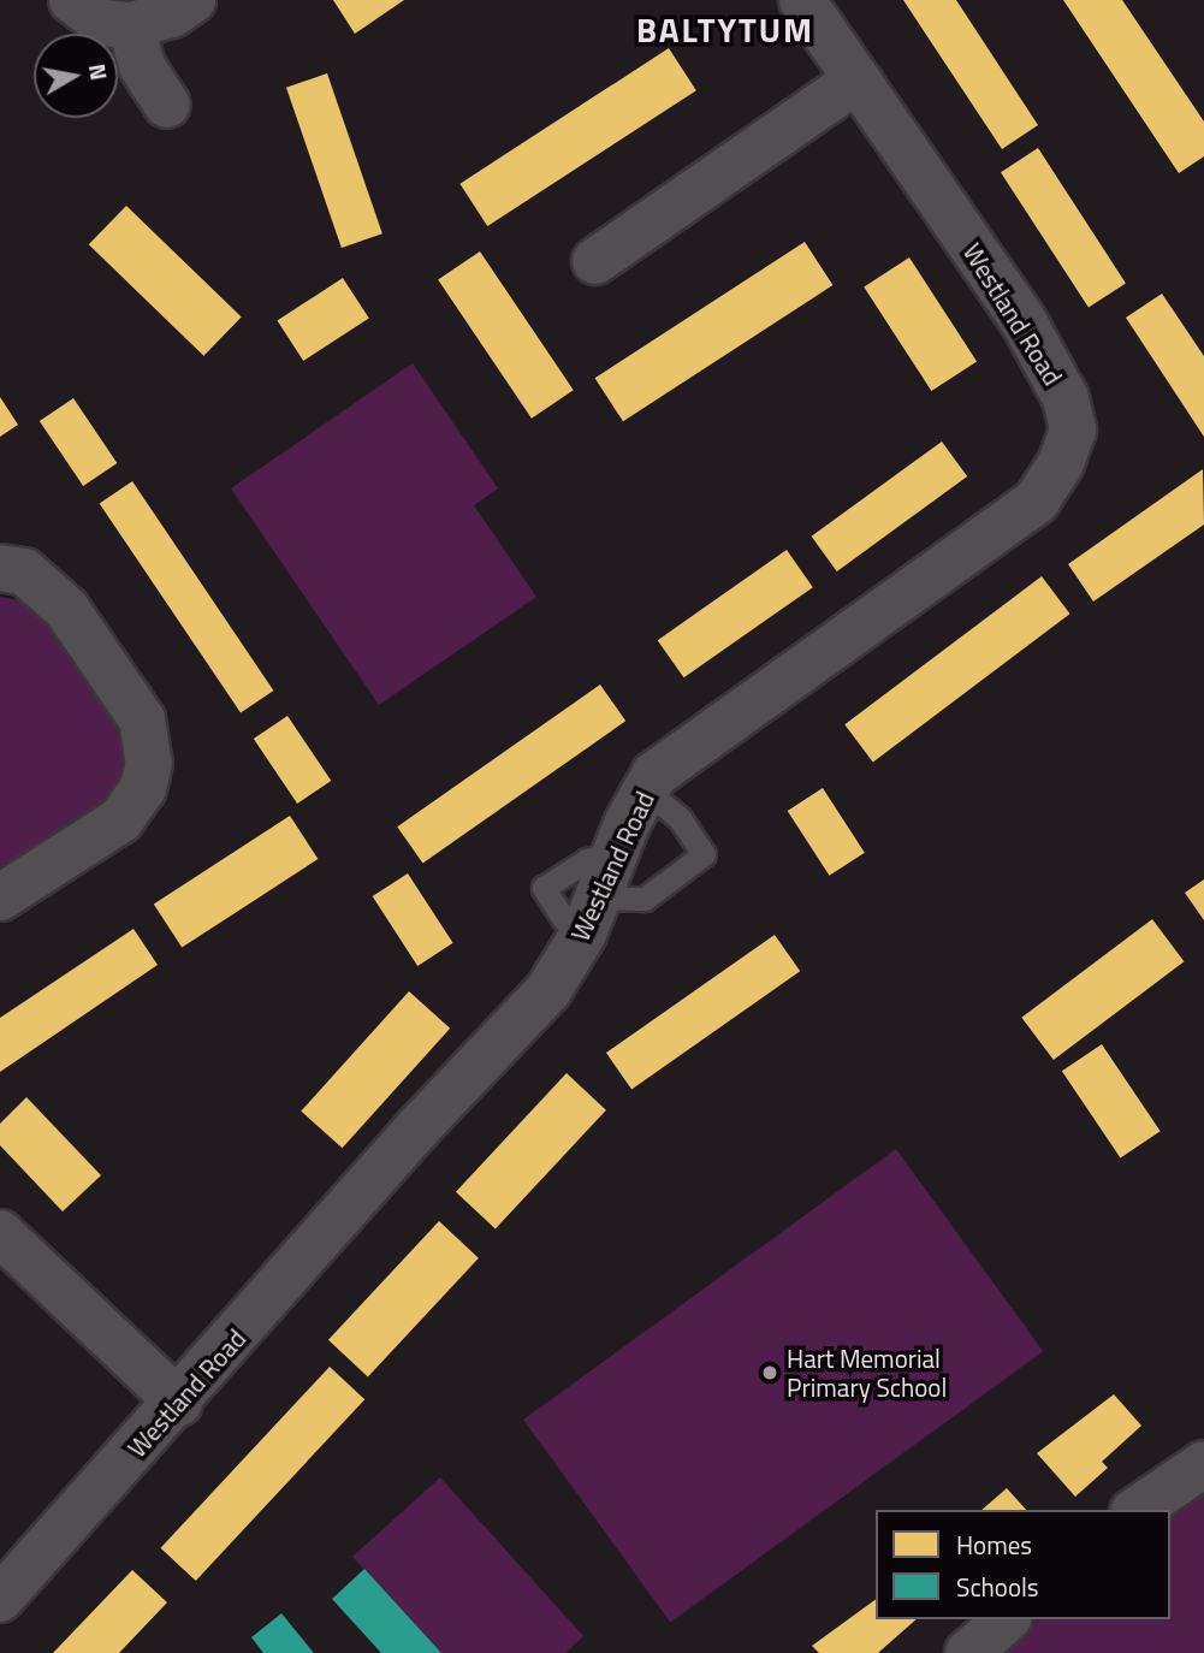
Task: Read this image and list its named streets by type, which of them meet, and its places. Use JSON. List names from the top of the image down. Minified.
{"streets":{"street":["Westland Road"]},"districts":["BALTYTUM"],"places":["Hart Memorial Primary School"],"legend":["Homes","Schools"],"north":"right"}
